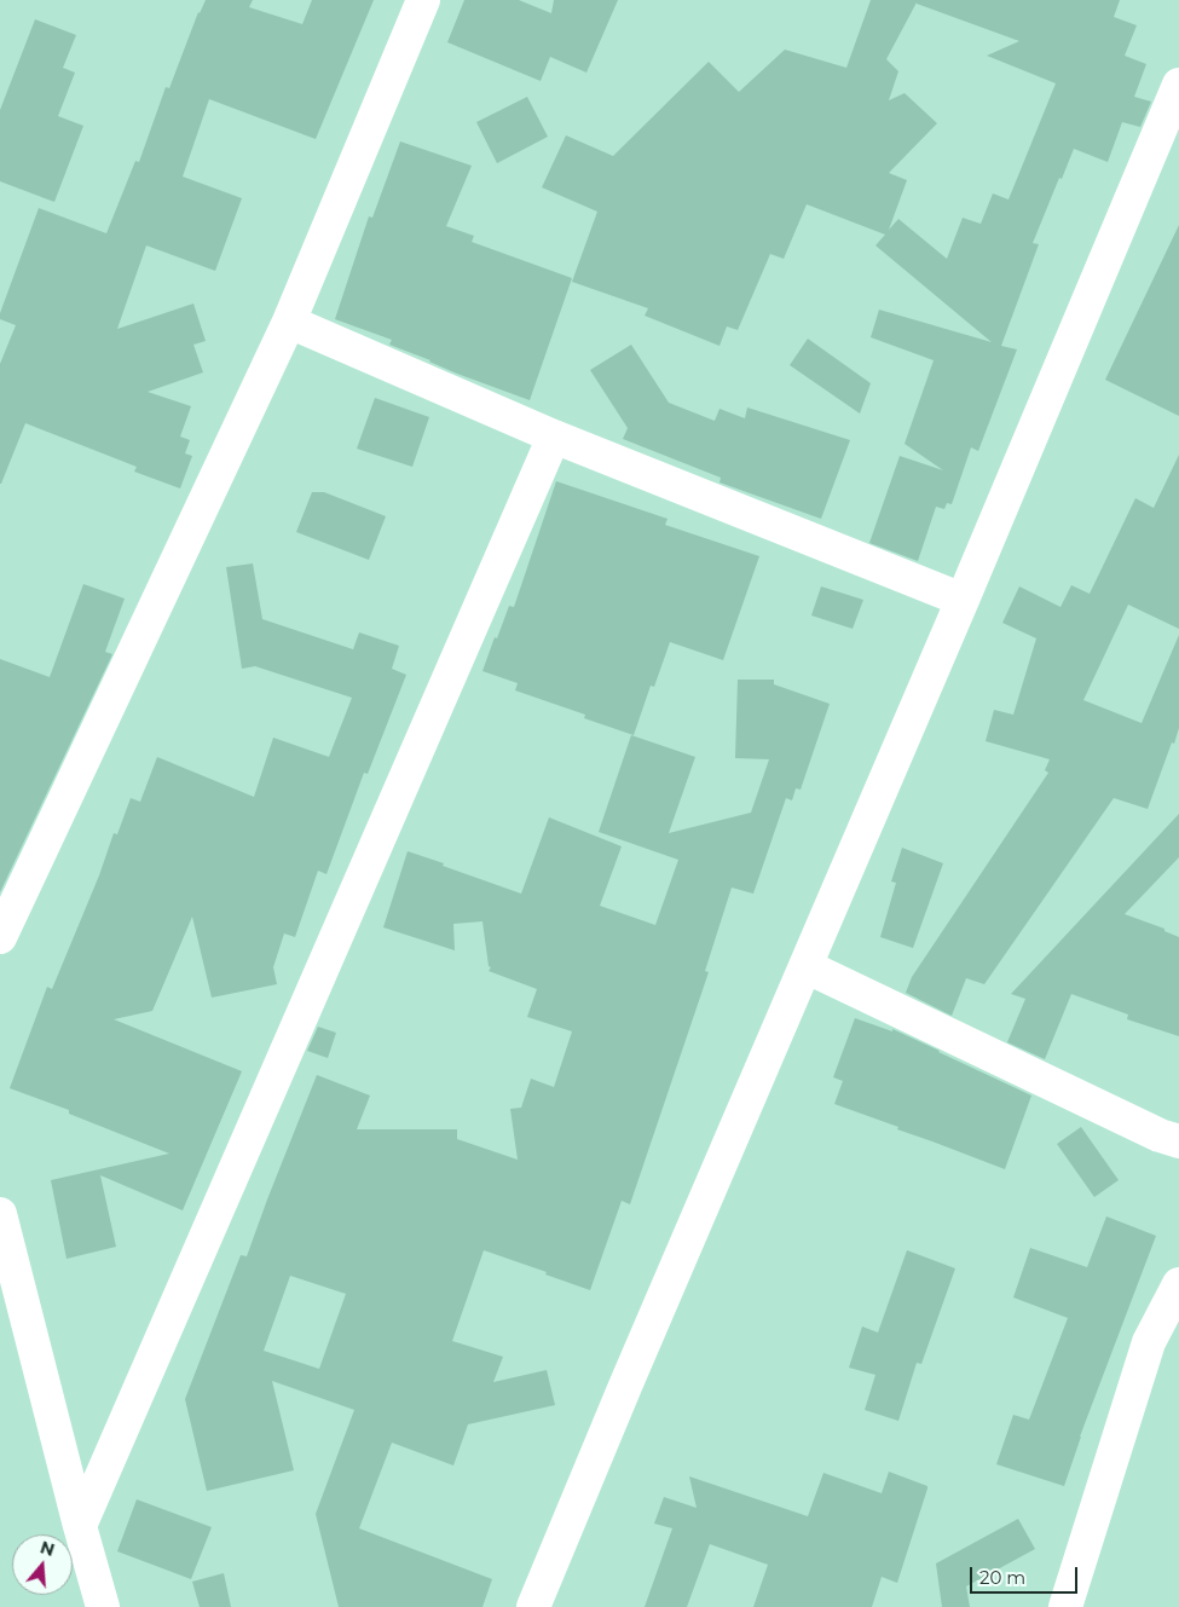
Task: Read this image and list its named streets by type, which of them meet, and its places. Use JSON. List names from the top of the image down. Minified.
{"scale_bar":"20 m","north":"top"}
